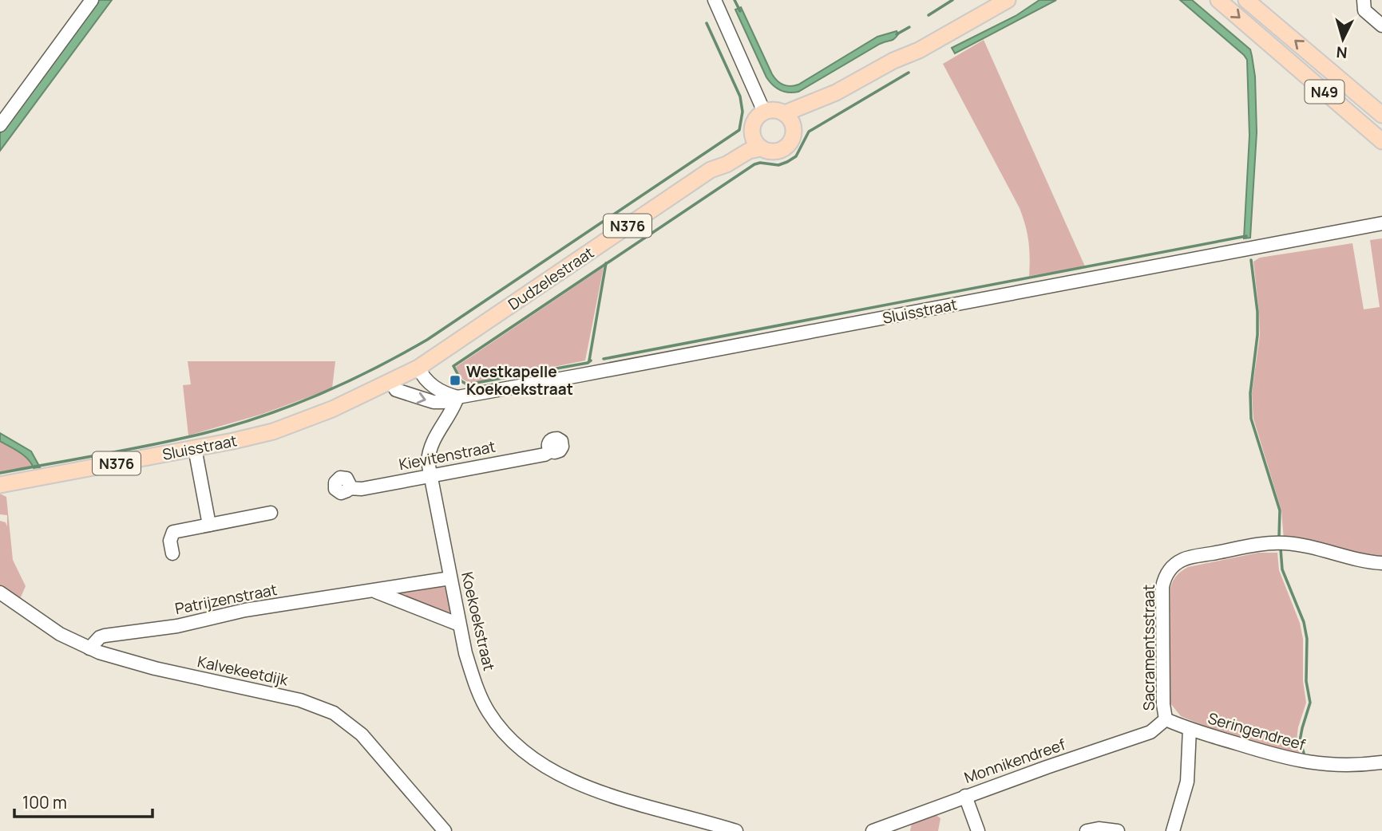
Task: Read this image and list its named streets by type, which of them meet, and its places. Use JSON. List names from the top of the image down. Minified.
{"streets":{"main road":["N49","N376","Dudzelestraat","Sluisstraat"],"street":["Kievitenstraat","Patrijzenstraat","Koekoekstraat","Sacramentsstraat","Kalvekeetdijk","Seringendreef","Monnikendreef"]},"crossings":[["N376","Dudzelestraat"],["Dudzelestraat","Sluisstraat"],["Sluisstraat","Koekoekstraat"],["Kievitenstraat","Koekoekstraat"],["Patrijzenstraat","Koekoekstraat"],["Patrijzenstraat","Kalvekeetdijk"],["Sacramentsstraat","Seringendreef"],["Sacramentsstraat","Monnikendreef"]],"places":{"transit":["Westkapelle Koekoekstraat"]},"scale_bar":"100 m","north":"bottom"}
